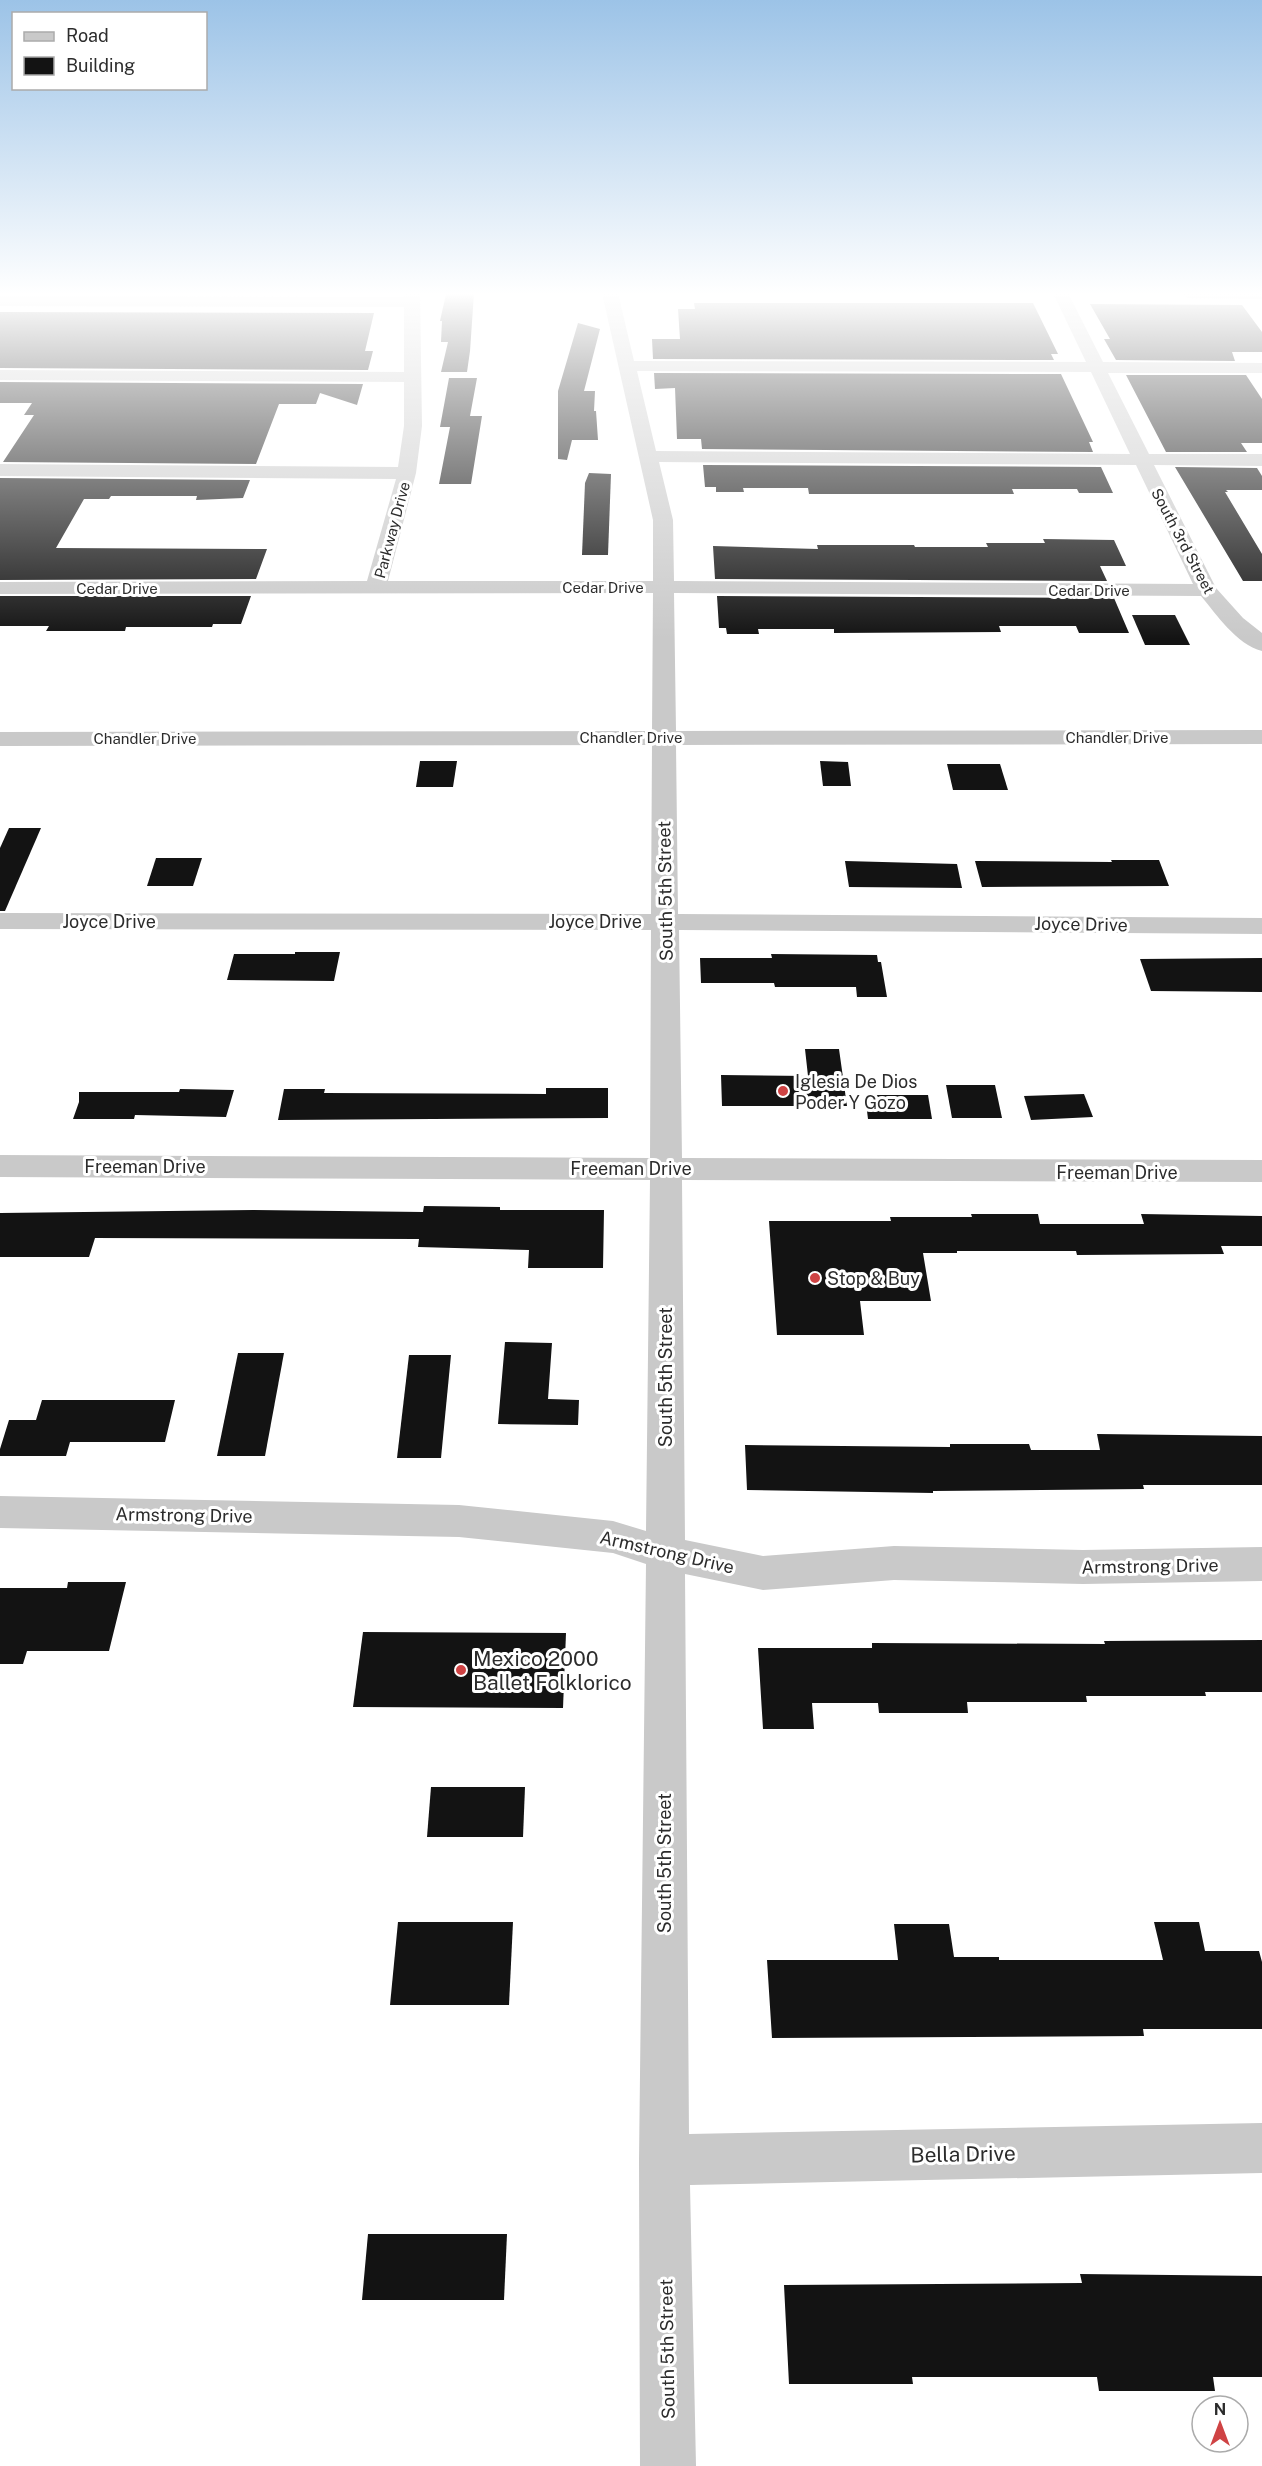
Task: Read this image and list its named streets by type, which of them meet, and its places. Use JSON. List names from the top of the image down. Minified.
{"streets":{"street":["Parkway Drive","South 3rd Street","Cedar Drive","Chandler Drive","South 5th Street","Joyce Drive","Freeman Drive","Armstrong Drive","Bella Drive"]},"crossings":[["Parkway Drive","Cedar Drive"],["South 3rd Street","Cedar Drive"],["Cedar Drive","South 5th Street"],["Chandler Drive","South 5th Street"],["South 5th Street","Joyce Drive"],["South 5th Street","Freeman Drive"],["South 5th Street","Armstrong Drive"],["South 5th Street","Bella Drive"]],"places":["Iglesia De Dios Poder Y Gozo","Stop & Buy","Mexico 2000 Ballet Folklorico"],"legend":["Road","Building"],"north":"top"}
